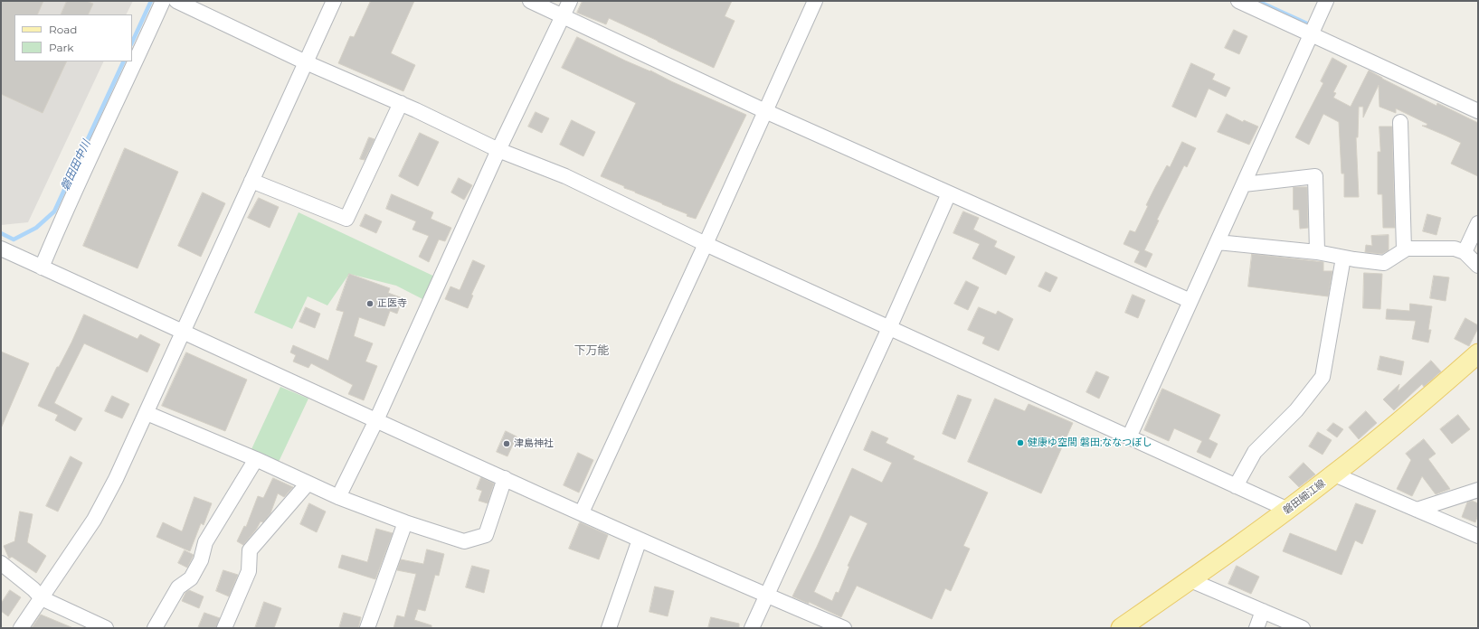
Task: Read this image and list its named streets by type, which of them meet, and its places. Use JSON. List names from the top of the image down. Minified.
{"streets":{"main road":["磐田細江線"]},"districts":["下万能"],"water":["磐田田中川"],"places":["正医寺","健康ゆ空間 磐田;ななつぼし","津島神社"],"legend":["Road","Park"]}
